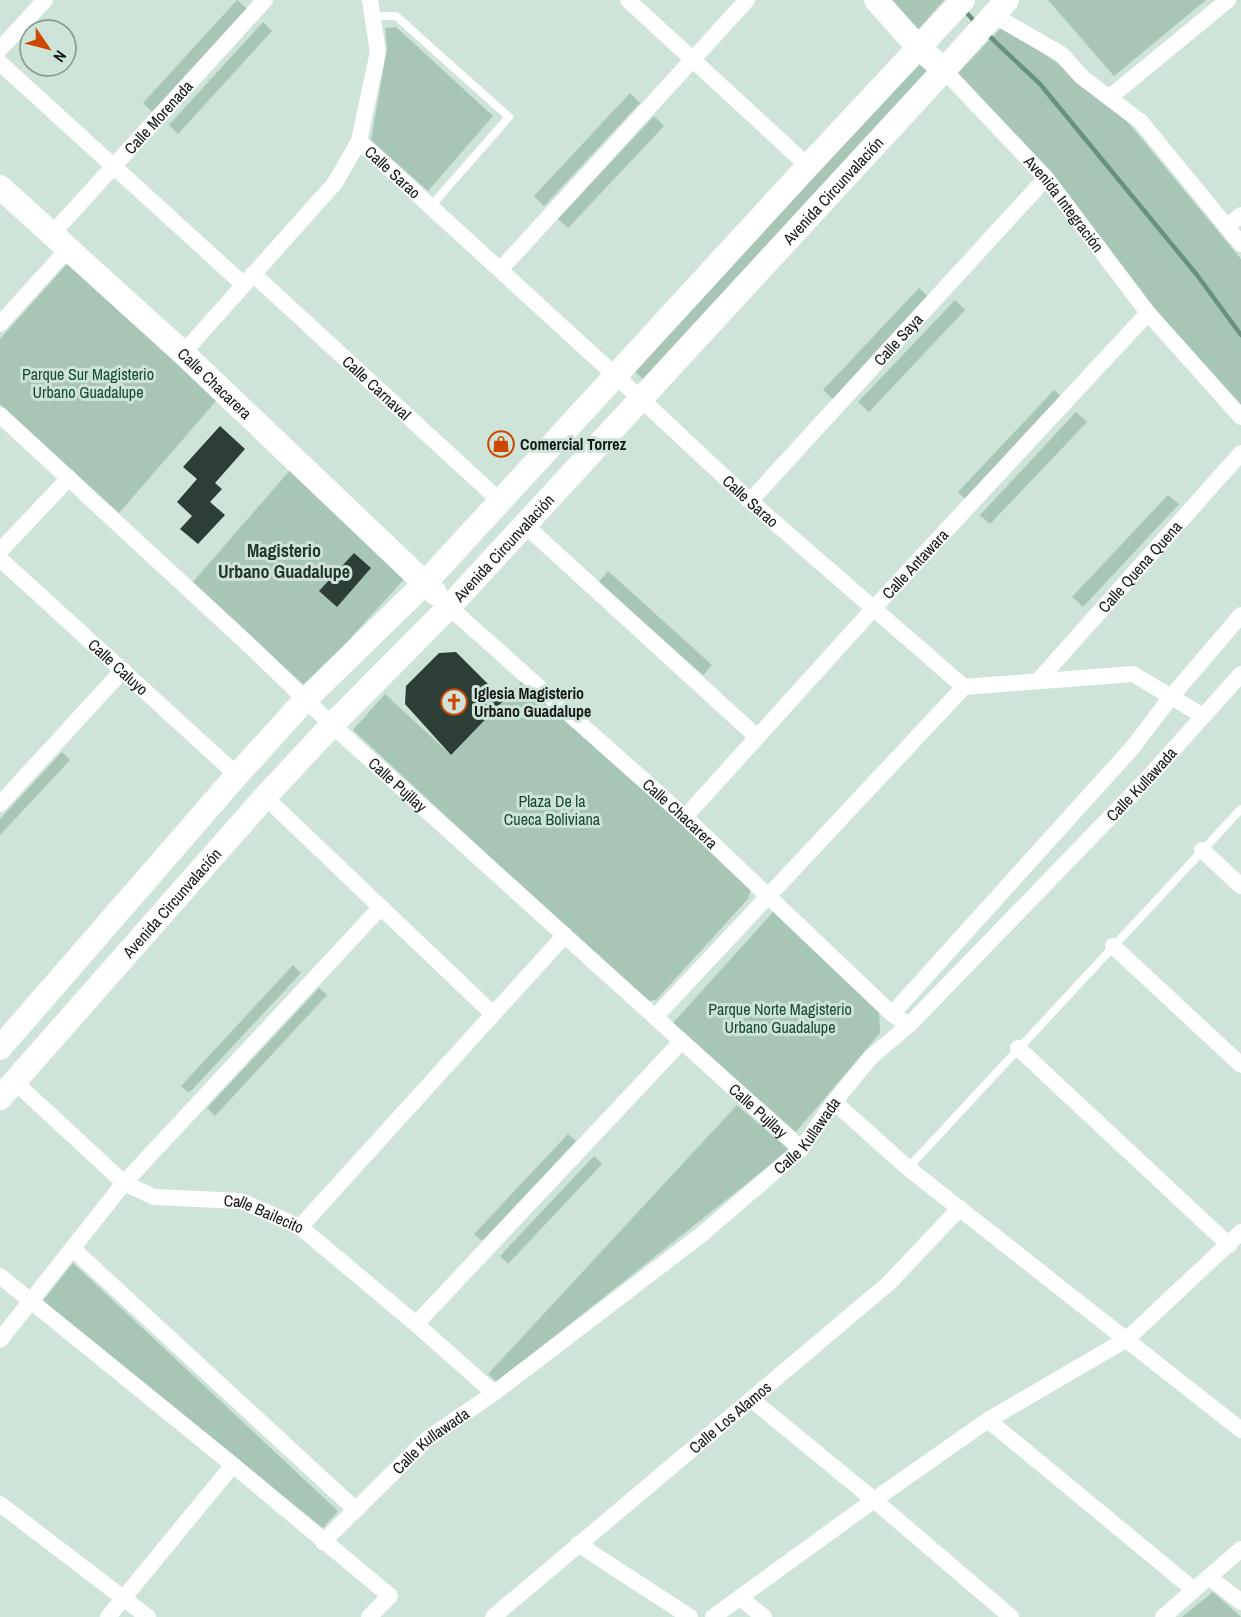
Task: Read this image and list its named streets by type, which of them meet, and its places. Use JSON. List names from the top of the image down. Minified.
{"streets":{"main road":["Avenida Circunvalación","Avenida Integración","Calle Chacarera"],"street":["Calle Morenada","Calle Sarao","Calle Saya","Calle Carnaval","Calle Antawara","Calle Quena Quena","Calle Caluyo","Calle Kullawada","Calle Pujllay","Calle Bailecito","Calle Los Alamos"]},"crossings":[["Calle Morenada","Calle Chacarera"],["Calle Morenada","Calle Carnaval"],["Calle Sarao","Avenida Circunvalación"],["Calle Sarao","Calle Saya"],["Calle Sarao","Calle Antawara"],["Avenida Circunvalación","Avenida Integración"],["Avenida Circunvalación","Calle Chacarera"],["Avenida Circunvalación","Calle Carnaval"],["Avenida Circunvalación","Calle Caluyo"],["Avenida Circunvalación","Calle Pujllay"],["Avenida Circunvalación","Calle Bailecito"],["Avenida Integración","Calle Saya"],["Avenida Integración","Calle Antawara"],["Calle Chacarera","Calle Antawara"],["Calle Chacarera","Calle Kullawada"],["Calle Kullawada","Calle Pujllay"],["Calle Kullawada","Calle Bailecito"]],"districts":["Magisterio Urbano Guadalupe"],"parks":["Parque Sur Magisterio Urbano Guadalupe","Plaza De la Cueca Boliviana","Parque Norte Magisterio Urbano Guadalupe"],"places":{"shop":["Comercial Torrez"],"church":["Iglesia Magisterio Urbano Guadalupe"]},"north":"bottom right"}
